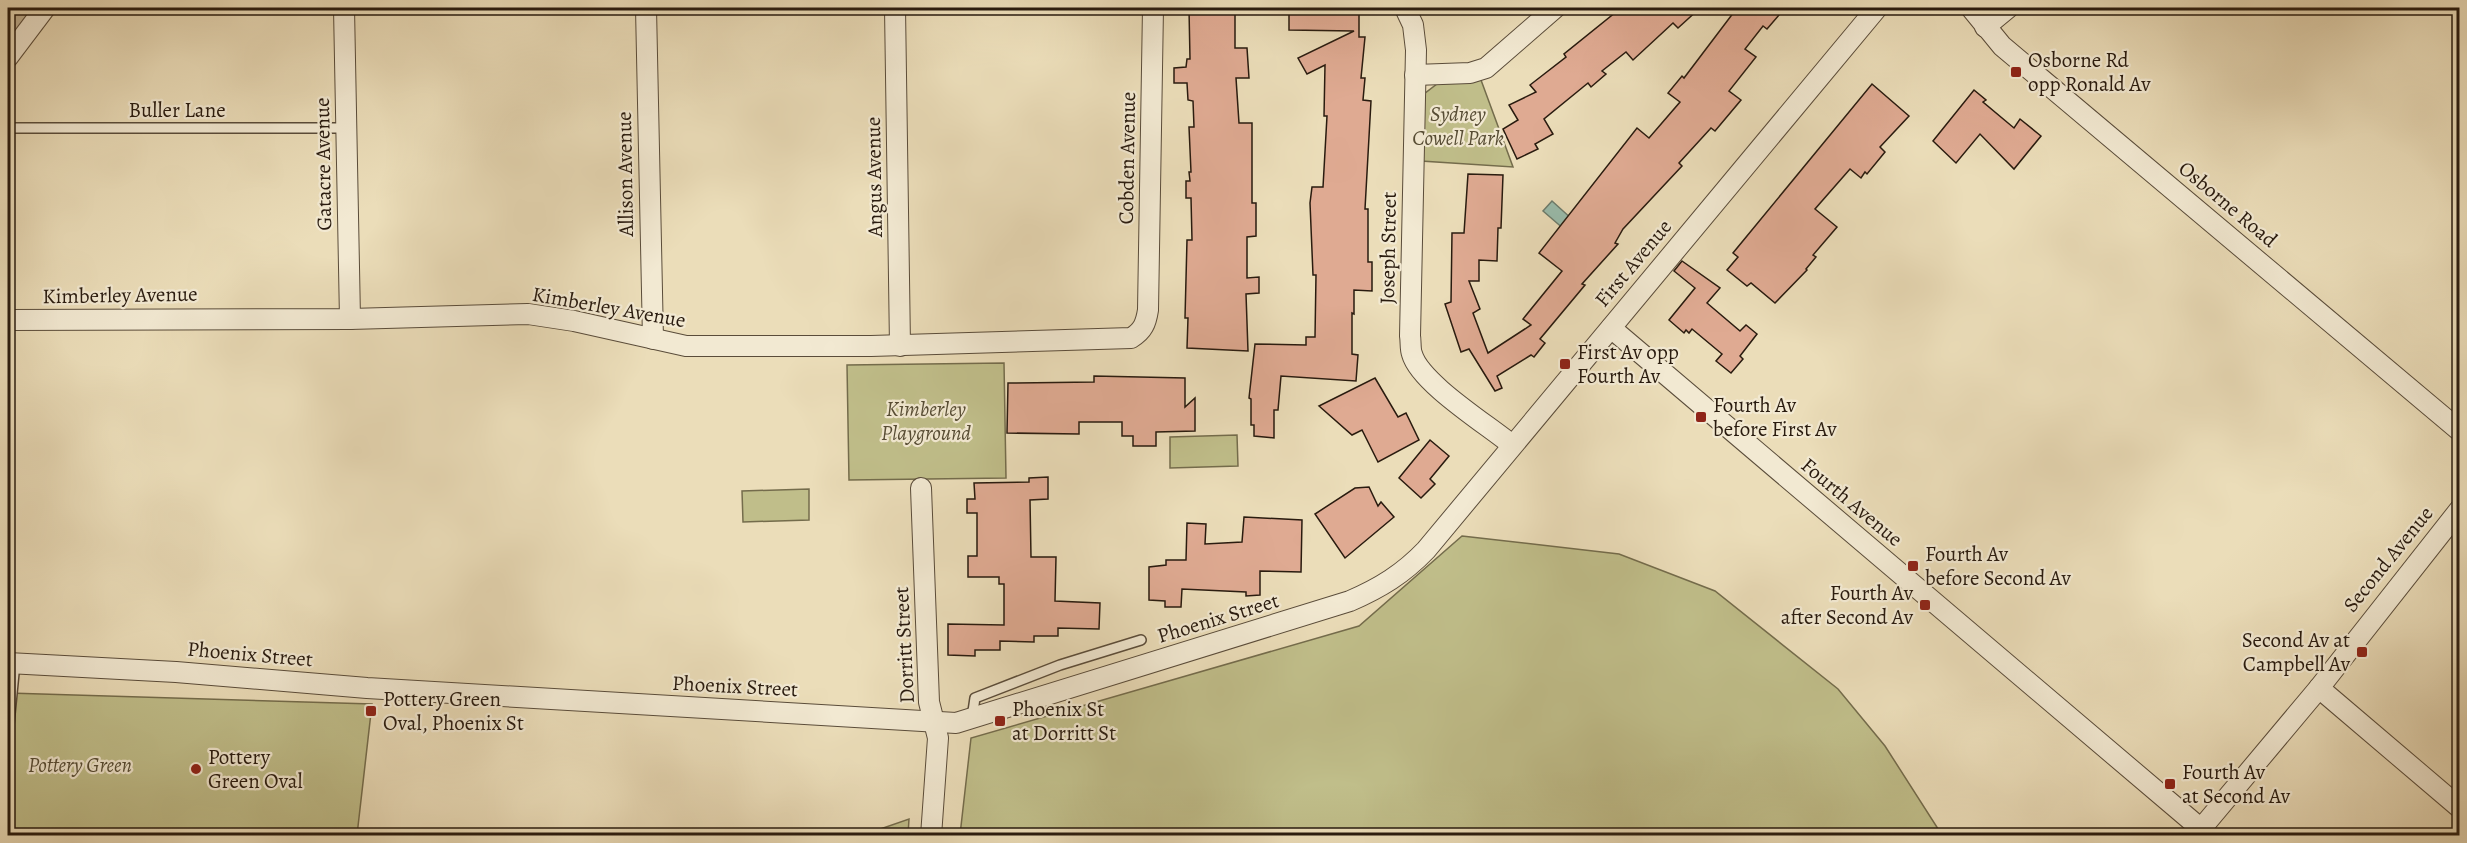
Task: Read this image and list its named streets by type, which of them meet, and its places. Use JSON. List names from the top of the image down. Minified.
{"streets":{"street":["Cobden Avenue","Gatacre Avenue","Allison Avenue","Angus Avenue","Osborne Road","Joseph Street","First Avenue","Kimberley Avenue","Fourth Avenue","Second Avenue","Phoenix Street","Dorritt Street"],"lane":["Buller Lane"]},"crossings":[["Buller Lane","Gatacre Avenue"],["Cobden Avenue","Kimberley Avenue"],["Gatacre Avenue","Kimberley Avenue"],["Allison Avenue","Kimberley Avenue"],["Angus Avenue","Kimberley Avenue"],["Joseph Street","First Avenue"],["First Avenue","Fourth Avenue"],["First Avenue","Phoenix Street"],["Fourth Avenue","Second Avenue"],["Phoenix Street","Dorritt Street"]],"parks":["Sydney Cowell Park","Kimberley Playground","Pottery Green"],"places":{"transit":["Osborne Rd opp Ronald Av","First Av opp Fourth Av","Fourth Av before First Av","Fourth Av before Second Av","Fourth Av after Second Av","Second Av at Campbell Av","Pottery Green Oval, Phoenix St","Phoenix St at Dorritt St","Fourth Av at Second Av"],"other":["Pottery Green Oval"]}}
